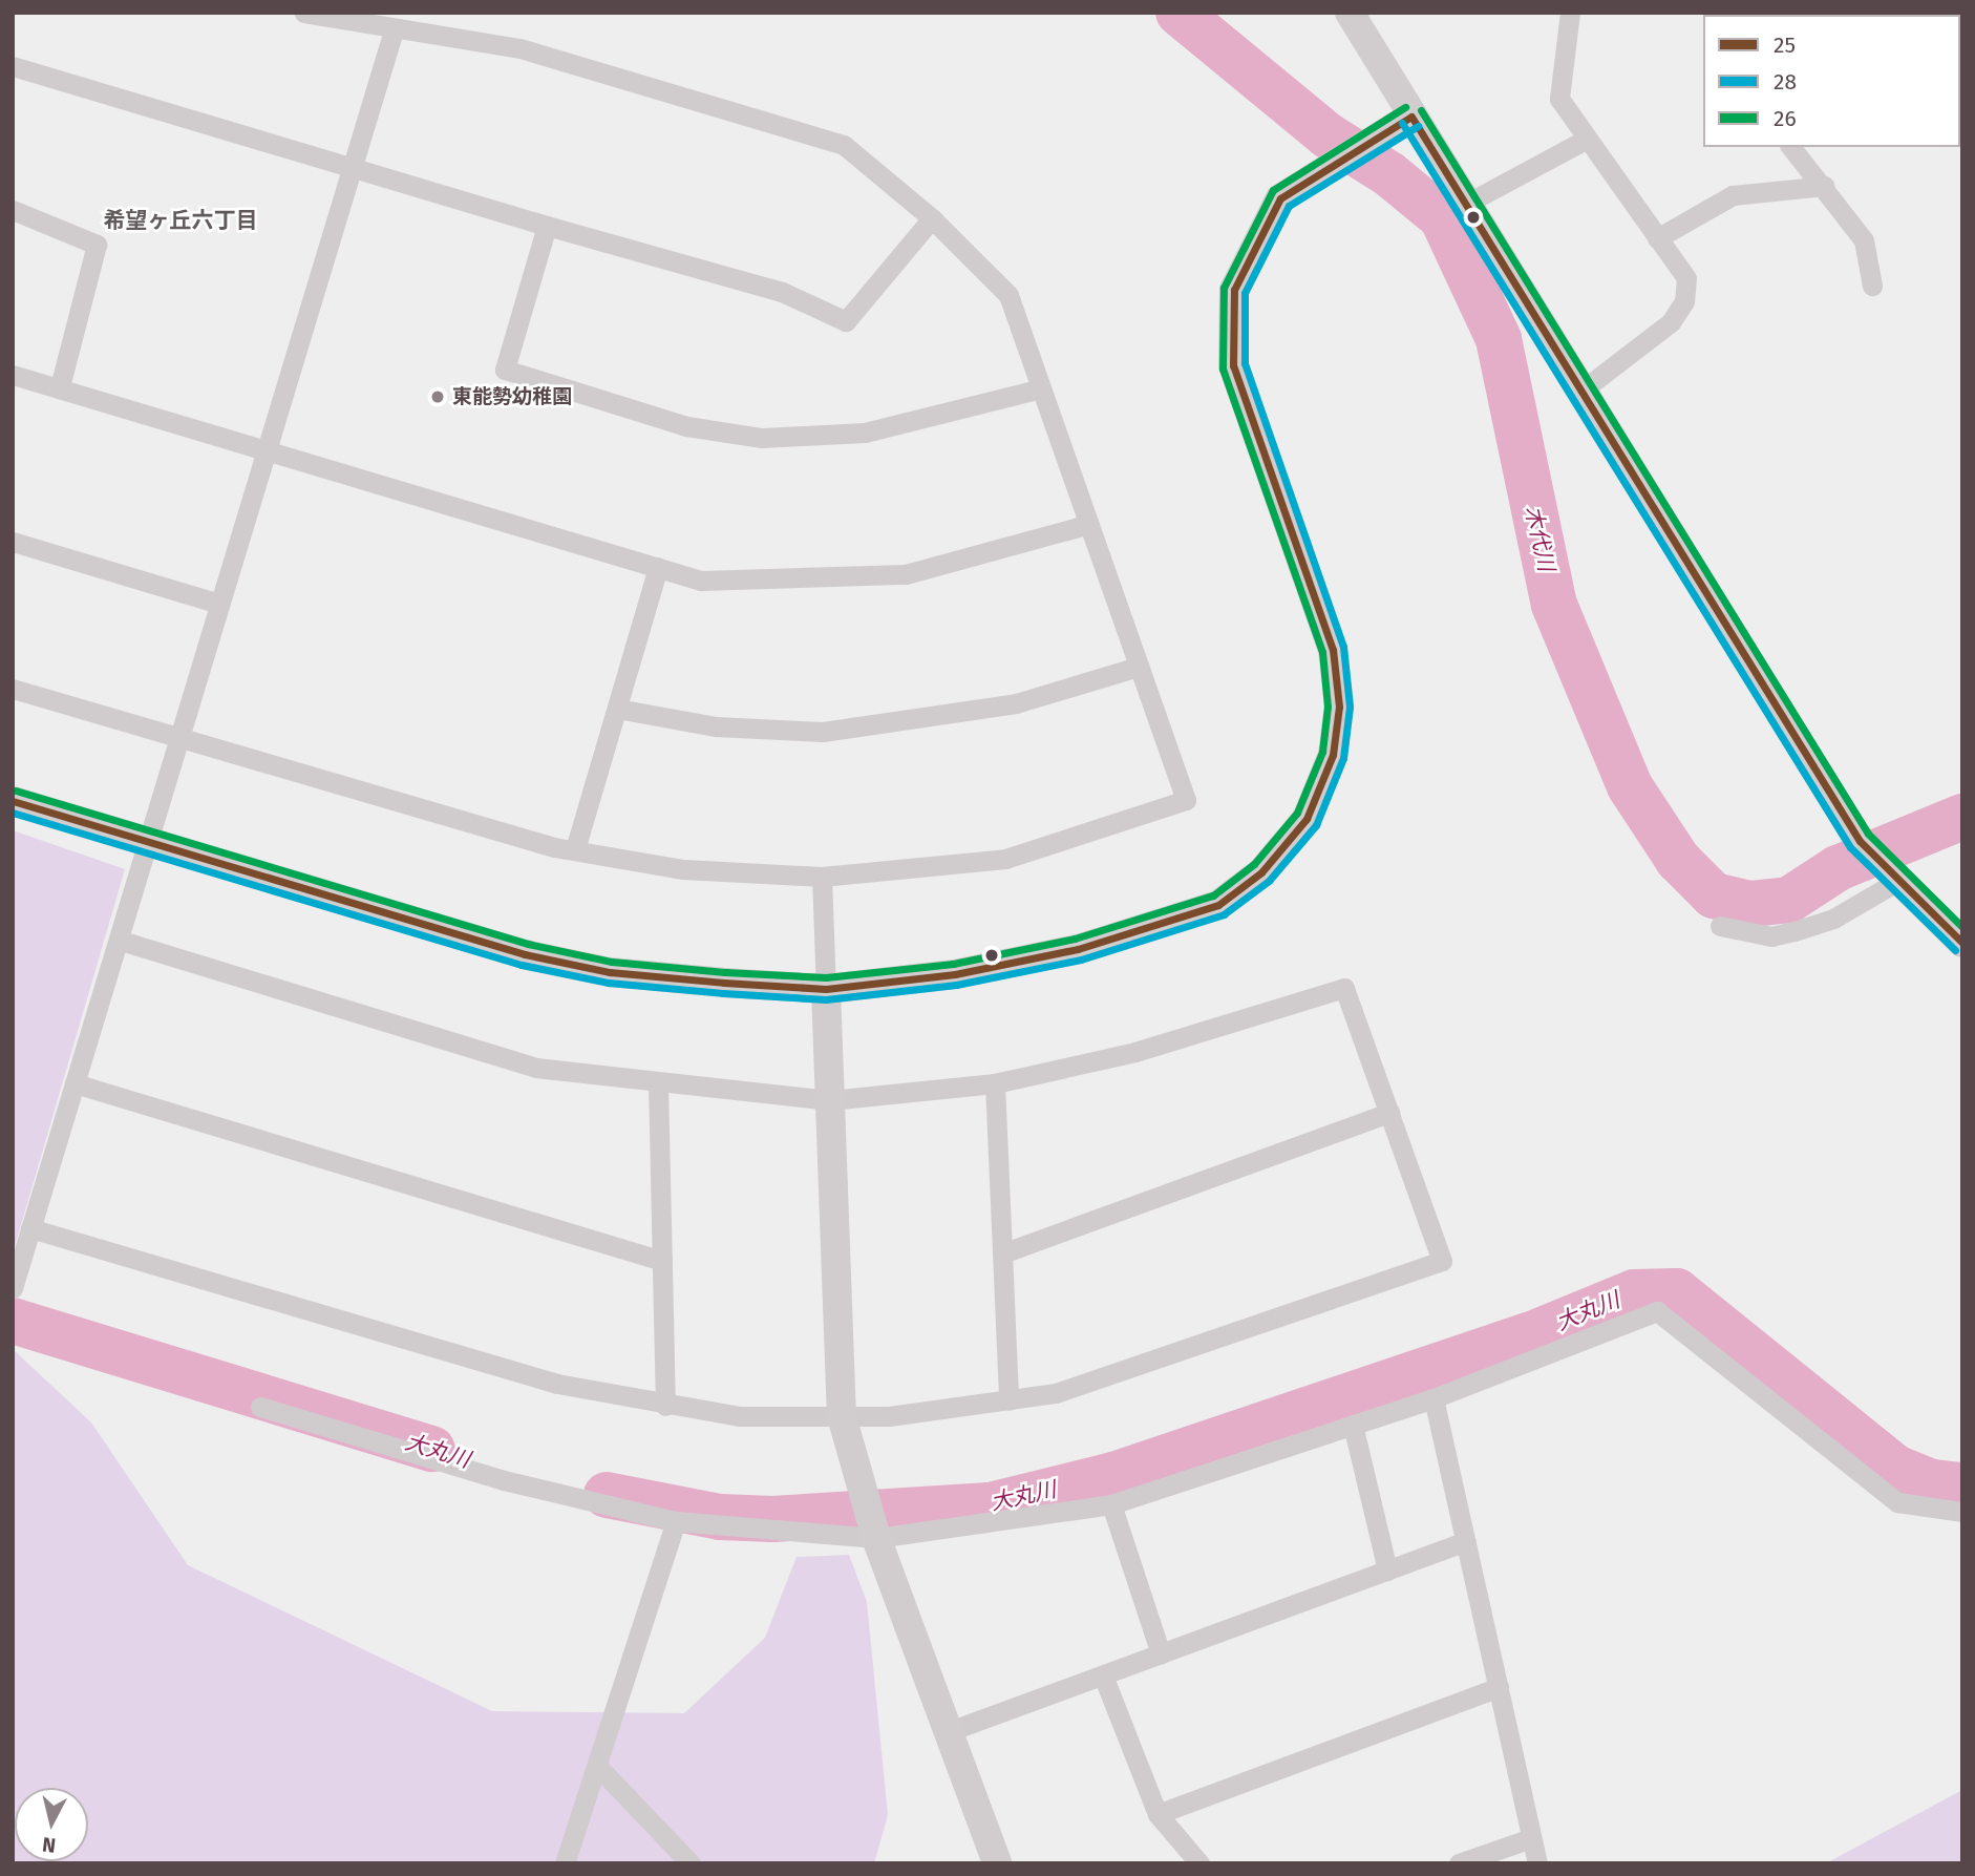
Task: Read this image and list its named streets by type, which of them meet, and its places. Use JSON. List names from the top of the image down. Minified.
{"districts":["希望ヶ丘六丁目"],"water":["木代川","大丸川"],"places":["東能勢幼稚園"],"lines":["transit line 26","transit line 25","transit line 28"],"legend":["25","28","26"],"north":"bottom"}
